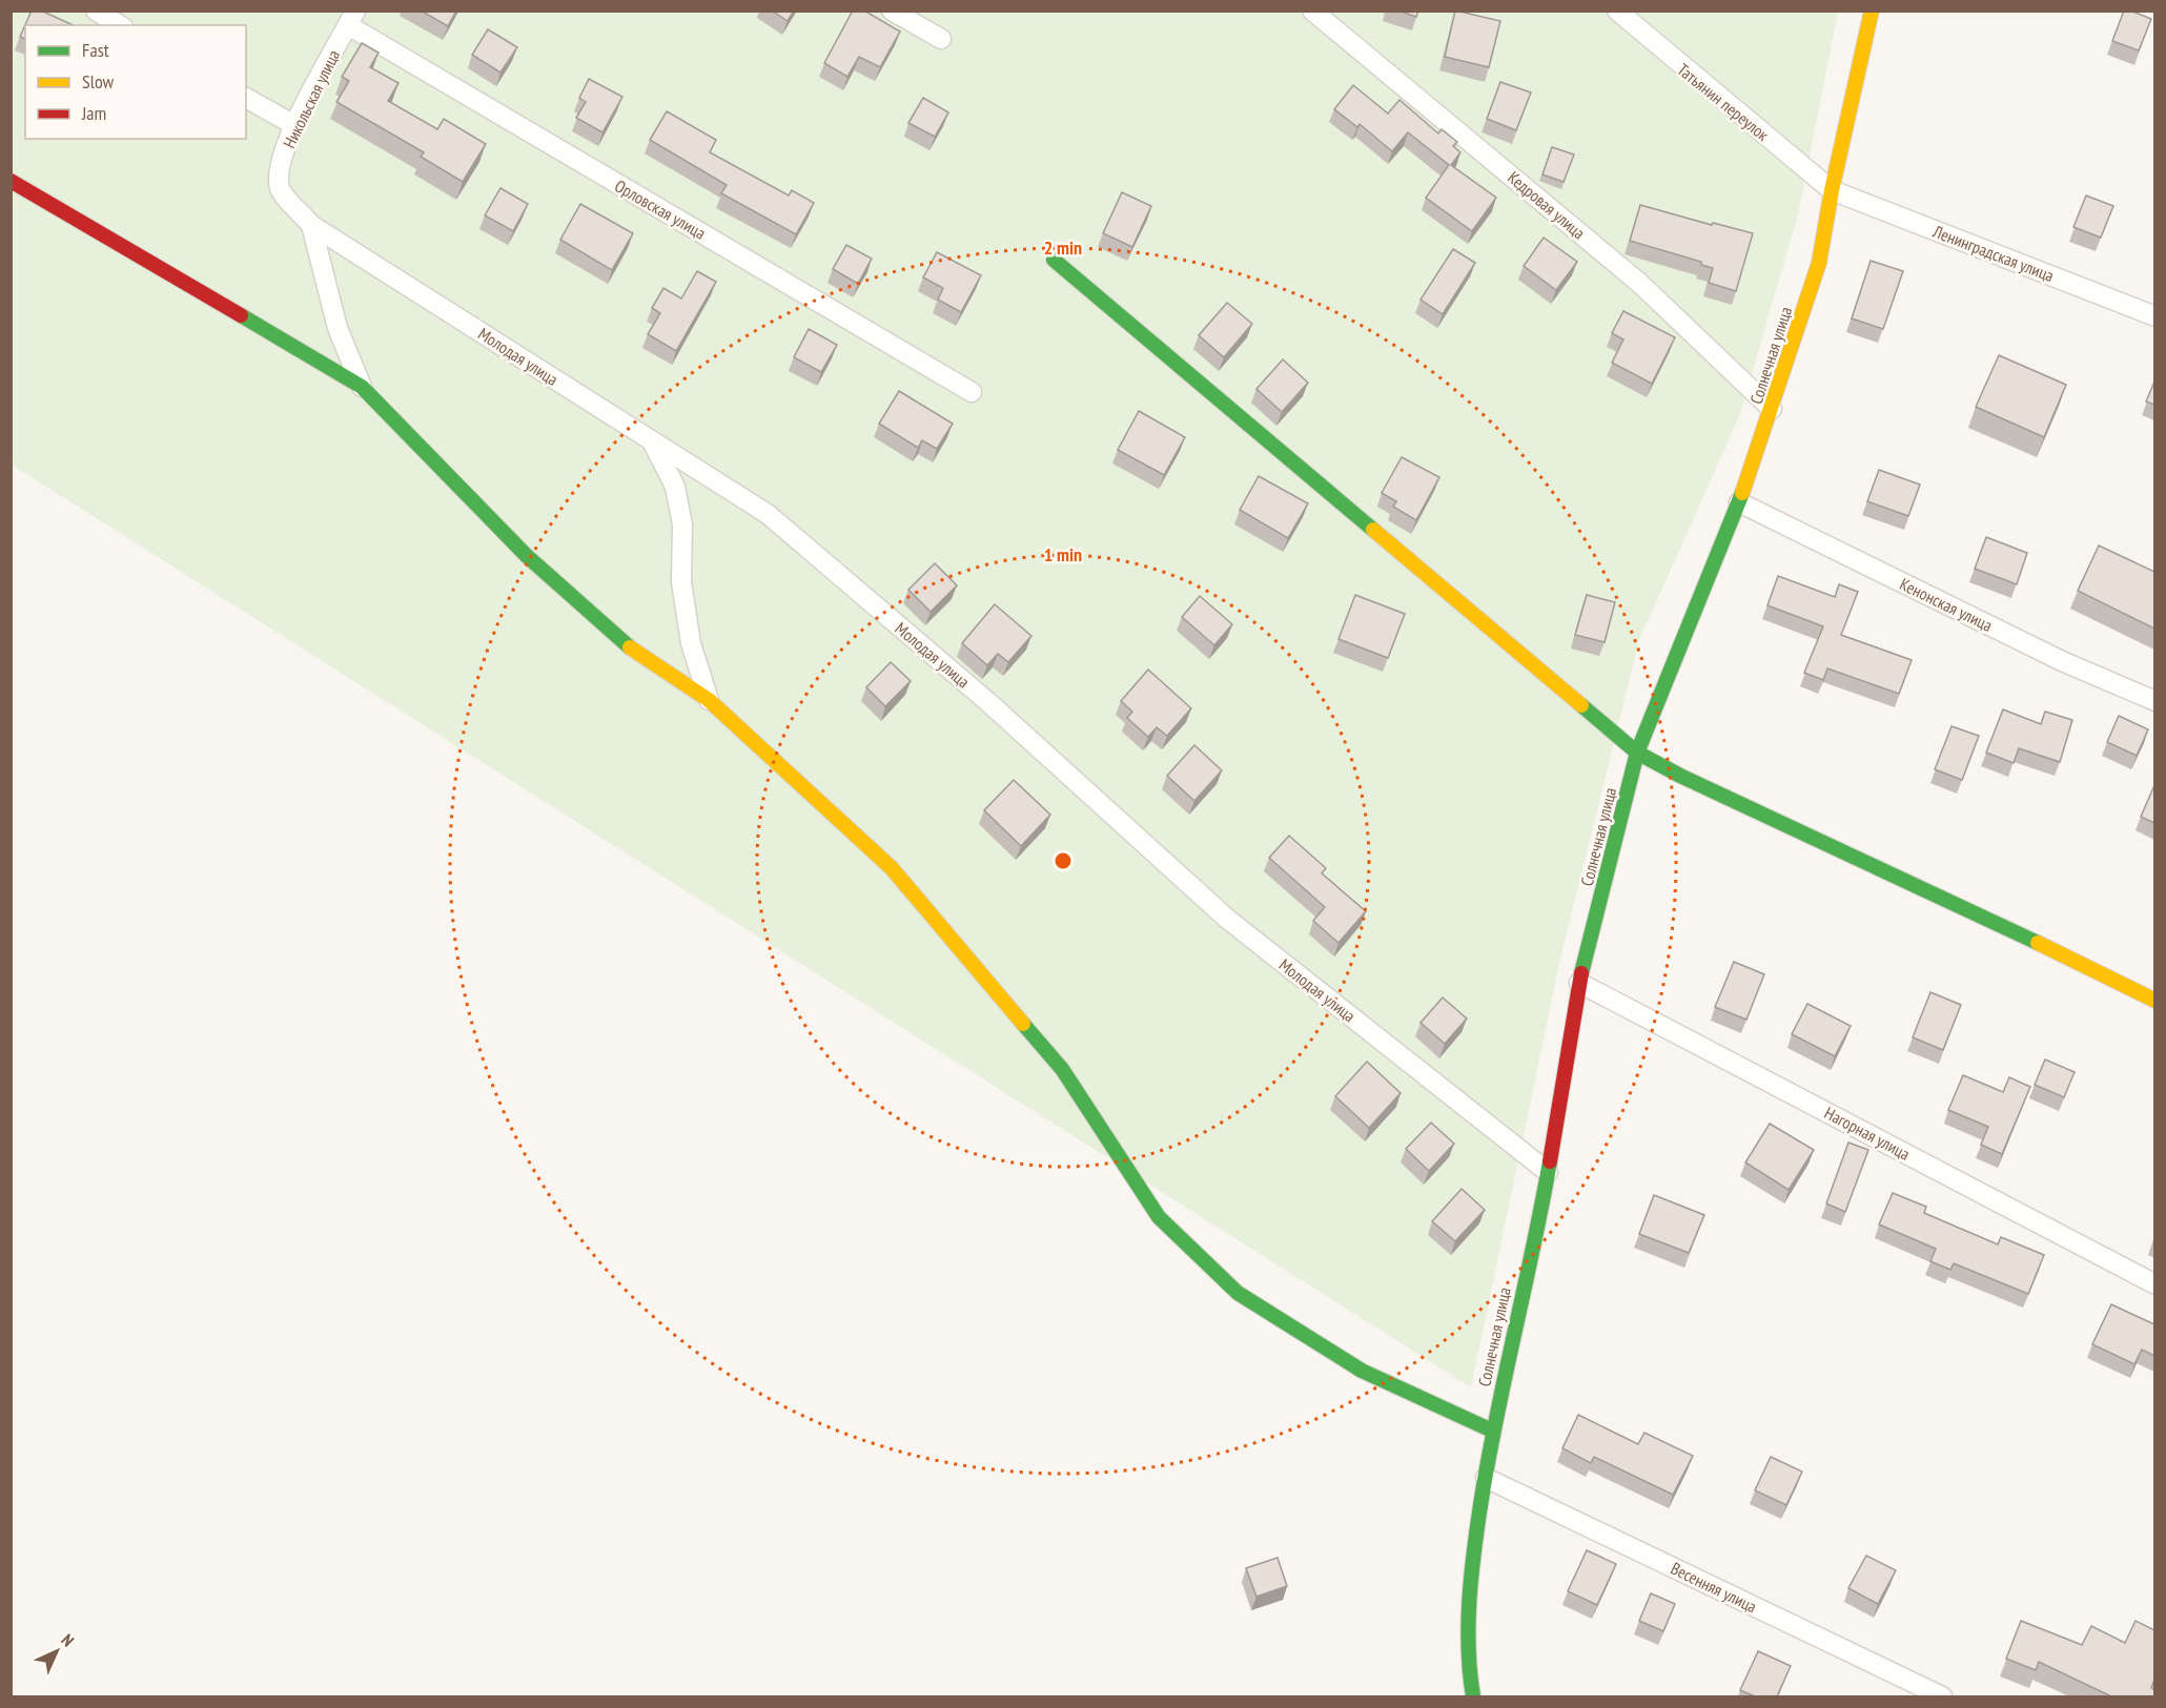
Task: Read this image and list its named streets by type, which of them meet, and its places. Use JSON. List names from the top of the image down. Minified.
{"streets":{"street":["Никольская улица","Татьянин переулок","Кедровая улица","Орловская улица","Ленинградская улица","Солнечная улица","Молодая улица","Кенонская улица","Нагорная улица","Весенняя улица"]},"crossings":[["Никольская улица","Орловская улица"],["Никольская улица","Молодая улица"],["Татьянин переулок","Ленинградская улица"],["Татьянин переулок","Солнечная улица"],["Кедровая улица","Солнечная улица"],["Ленинградская улица","Солнечная улица"],["Солнечная улица","Молодая улица"],["Солнечная улица","Кенонская улица"],["Солнечная улица","Нагорная улица"],["Солнечная улица","Весенняя улица"]],"legend":["Fast","Slow","Jam"],"north":"top right","rings":["2 min","1 min"]}
